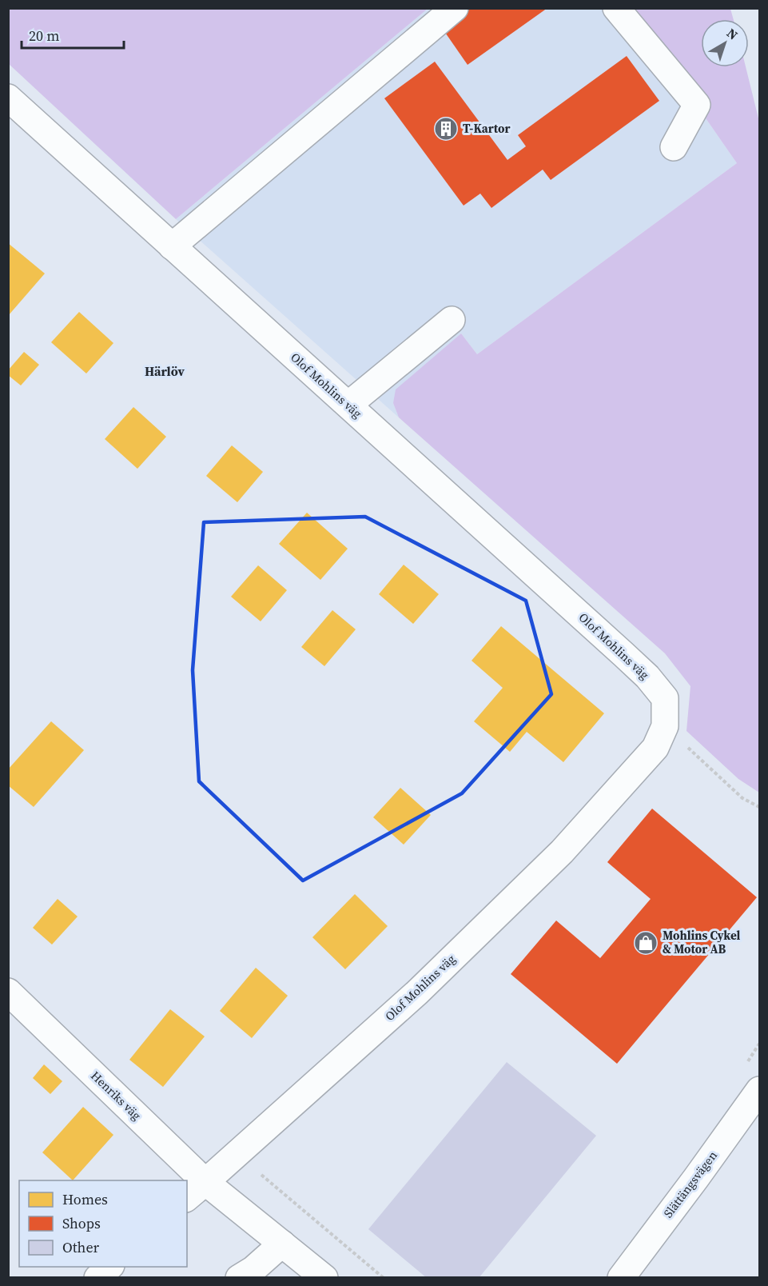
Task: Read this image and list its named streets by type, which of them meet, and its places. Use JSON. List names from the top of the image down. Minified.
{"streets":{"street":["Olof Mohlins väg","Henriks väg","Slättängsvägen"]},"crossings":[["Olof Mohlins väg","Henriks väg"]],"districts":["Härlöv"],"places":{"building":["T-Kartor"],"shop":["Mohlins Cykel & Motor AB"]},"legend":["Homes","Shops","Other"],"scale_bar":"20 m","north":"top right"}
